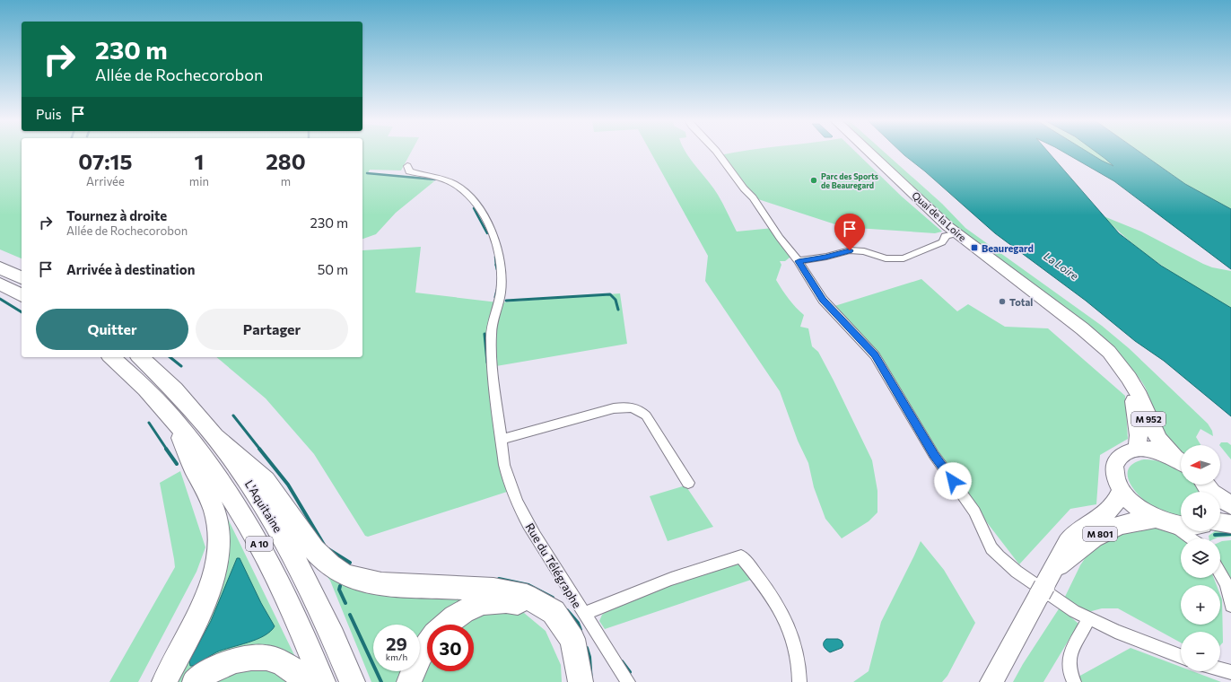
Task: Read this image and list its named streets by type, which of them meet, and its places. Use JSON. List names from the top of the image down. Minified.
{"streets":{"highway":["L'Aquitaine","A 10"],"main road":["Quai de la Loire","M 952","M 801"],"street":["Rue du Télégraphe"]},"crossings":[["Quai de la Loire","M 952"]],"water":["La Loire"],"places":{"other":["Parc des Sports de Beauregard","Total"],"transit":["Beauregard"]},"north":"left","page":{"turn":["230 m","Allée de Rochecorobon"],"then":"Puis","eta":["07:15","Arrivée","1","min","280","m"],"list":[{"name":"Tournez à droite","note":"Allée de Rochecorobon","value":"230 m"},{"name":"Arrivée à destination","value":"50 m"}],"buttons":["Quitter","Partager"],"map_buttons":["+","−"],"speed":"29 km/h","limit":"30"}}
